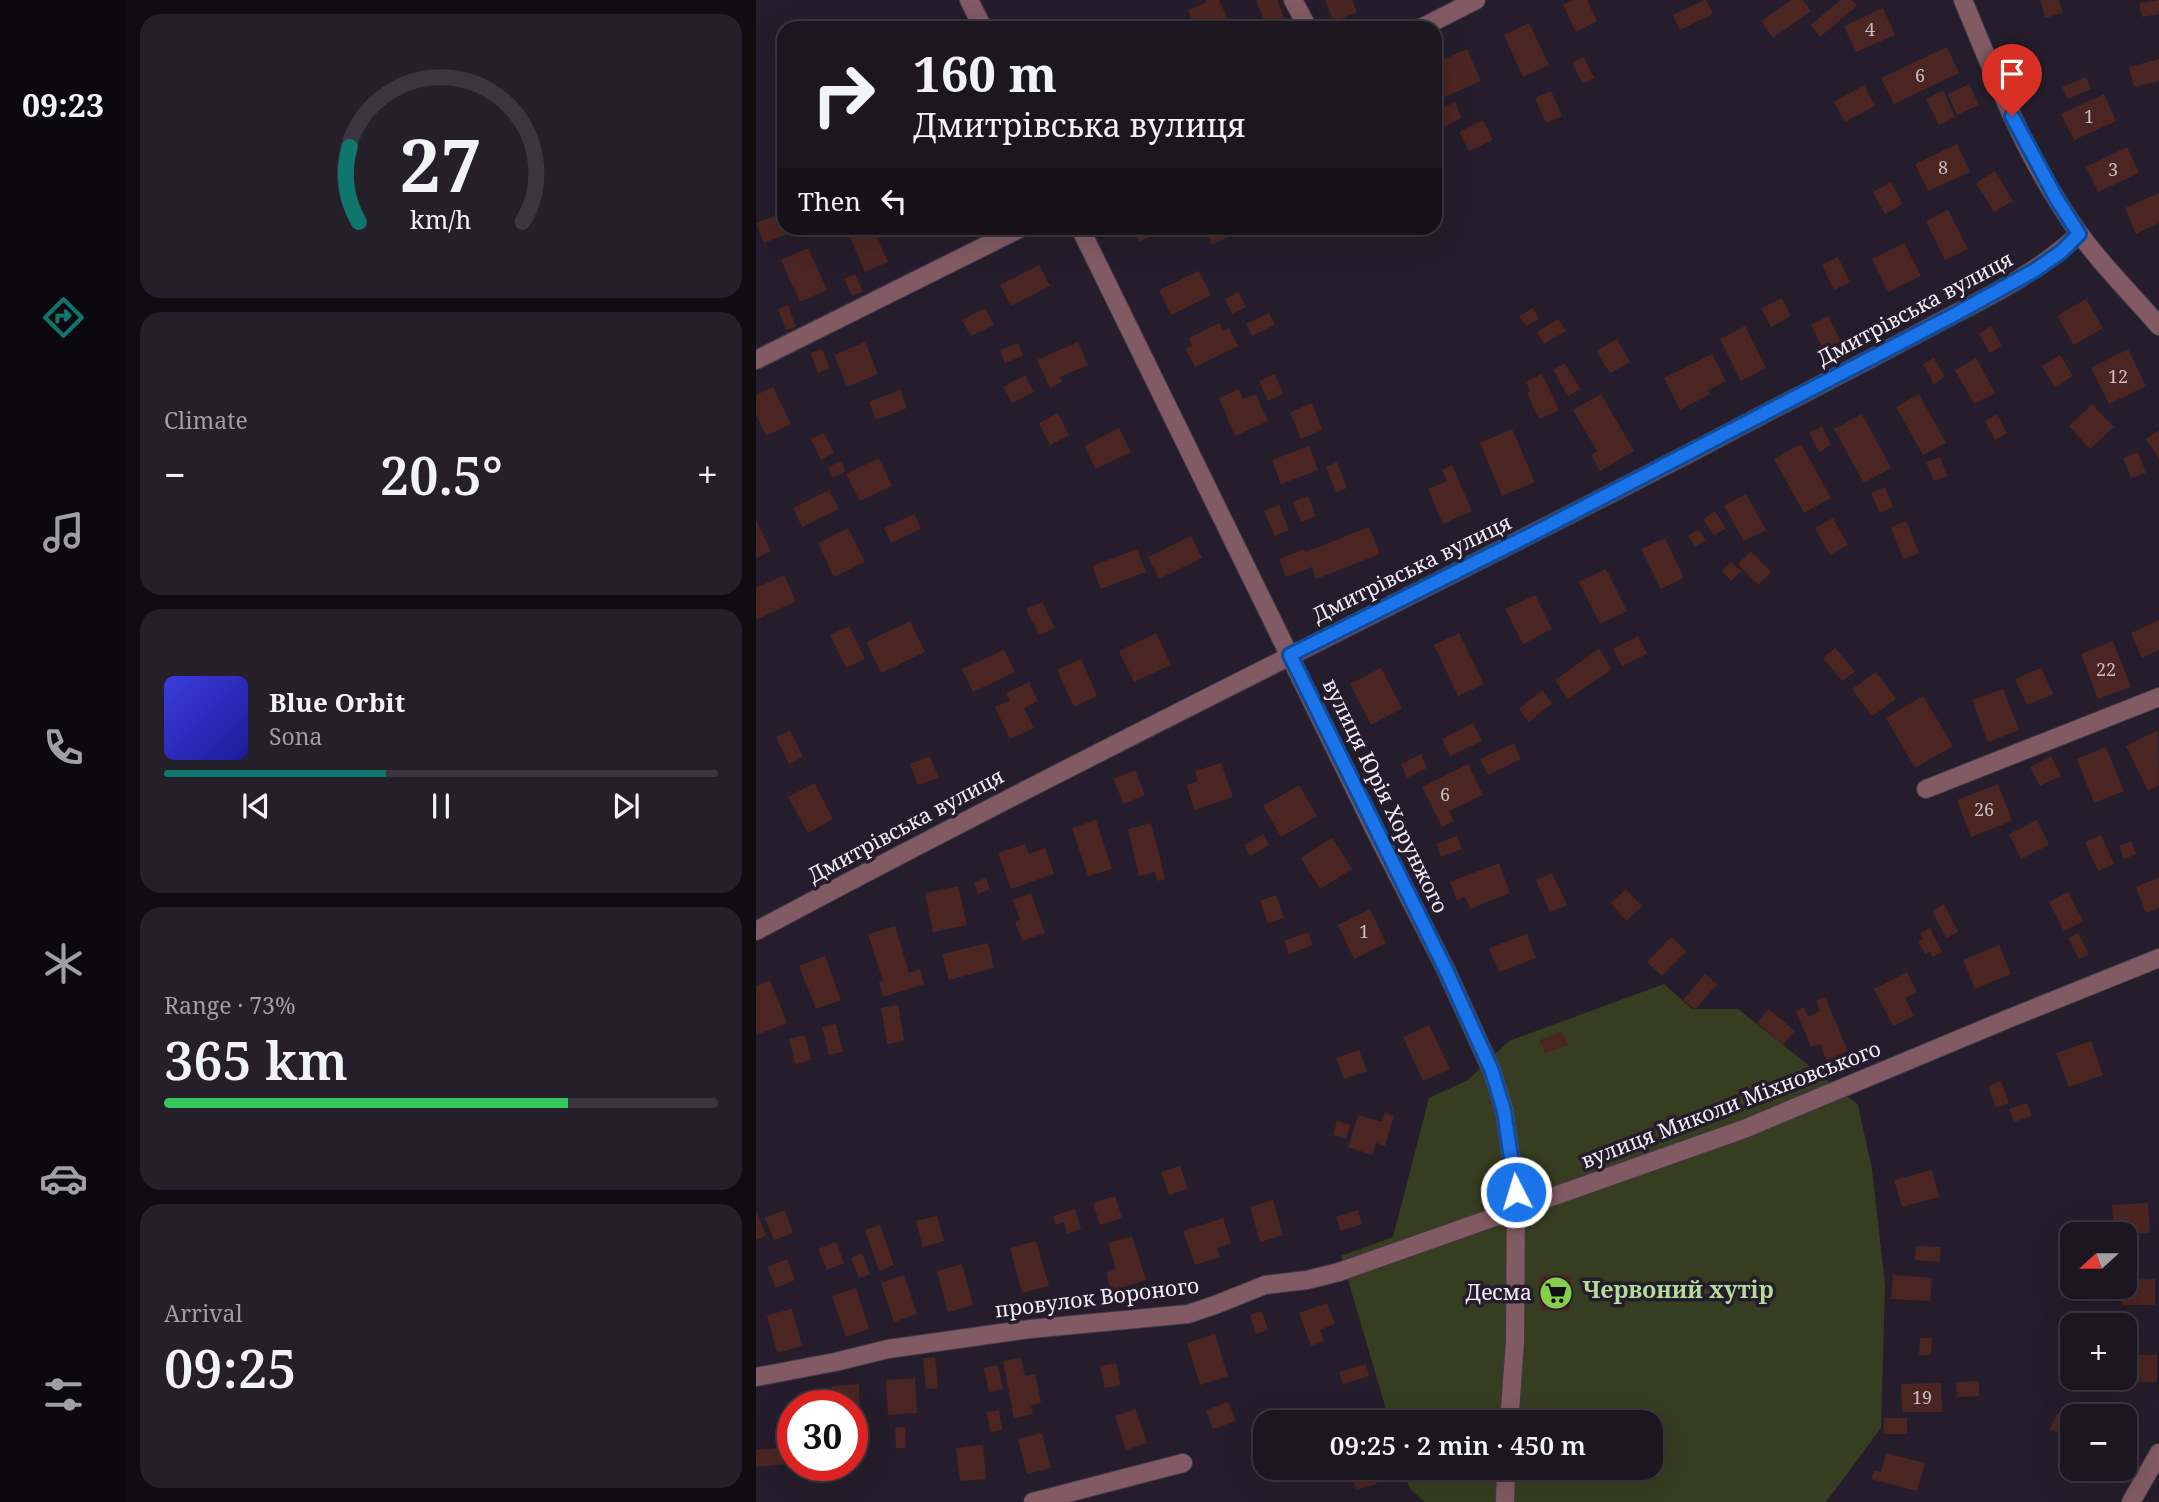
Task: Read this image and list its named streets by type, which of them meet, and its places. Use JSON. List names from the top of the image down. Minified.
{"streets":{"street":["Дмитрівська вулиця","вулиця Юрія Хорунжого","вулиця Миколи Міхновського","провулок Вороного"]},"crossings":[["Дмитрівська вулиця","вулиця Юрія Хорунжого"],["вулиця Юрія Хорунжого","вулиця Миколи Міхновського"],["вулиця Юрія Хорунжого","провулок Вороного"],["вулиця Миколи Міхновського","провулок Вороного"]],"districts":["Червоний хутір"],"places":{"supermarket":["Десма"]},"house_numbers":["4","6","1","8","3","12","22","6","26","1","19"],"north":"left","page":{"tabs":"09:23","turn":["160 m","Дмитрівська вулиця"],"then":"Then","tile":["Climate",["Range · 73%","365 km"],["Arrival","09:25"]],"heat":["−","20.5°","+"],"song":["Blue Orbit","Sona"],"map_buttons":["+","−"],"limit":"30","trip":"09:25 · 2 min · 450 m","gauge":["27","km/h"]}}
